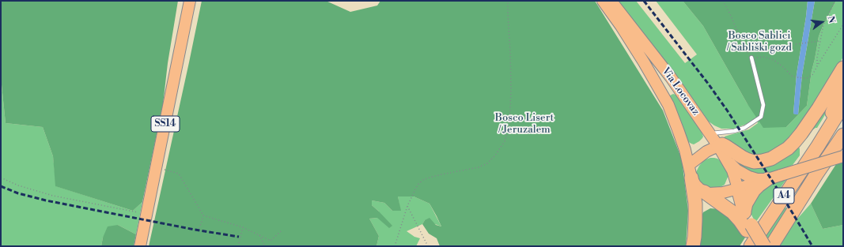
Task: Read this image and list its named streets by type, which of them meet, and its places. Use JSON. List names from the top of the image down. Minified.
{"streets":{"highway":["A4"],"main road":["Via Locovaz","SS14"]},"parks":["Bosco Sablici / Sabliški gozd","Bosco Lisert / Jeruzalem"],"north":"right"}
